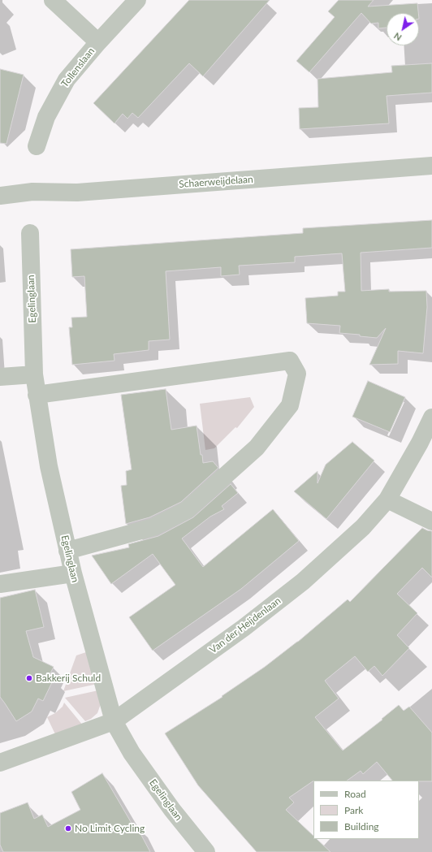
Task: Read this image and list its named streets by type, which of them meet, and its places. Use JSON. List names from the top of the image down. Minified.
{"streets":{"street":["Tollenslaan","Schaerweijdelaan","Egelinglaan","Van der Heijdenlaan"]},"crossings":[["Egelinglaan","Van der Heijdenlaan"]],"places":["Bakkerij Schuld","No Limit Cycling"],"legend":["Road","Park","Building"],"north":"bottom left"}
